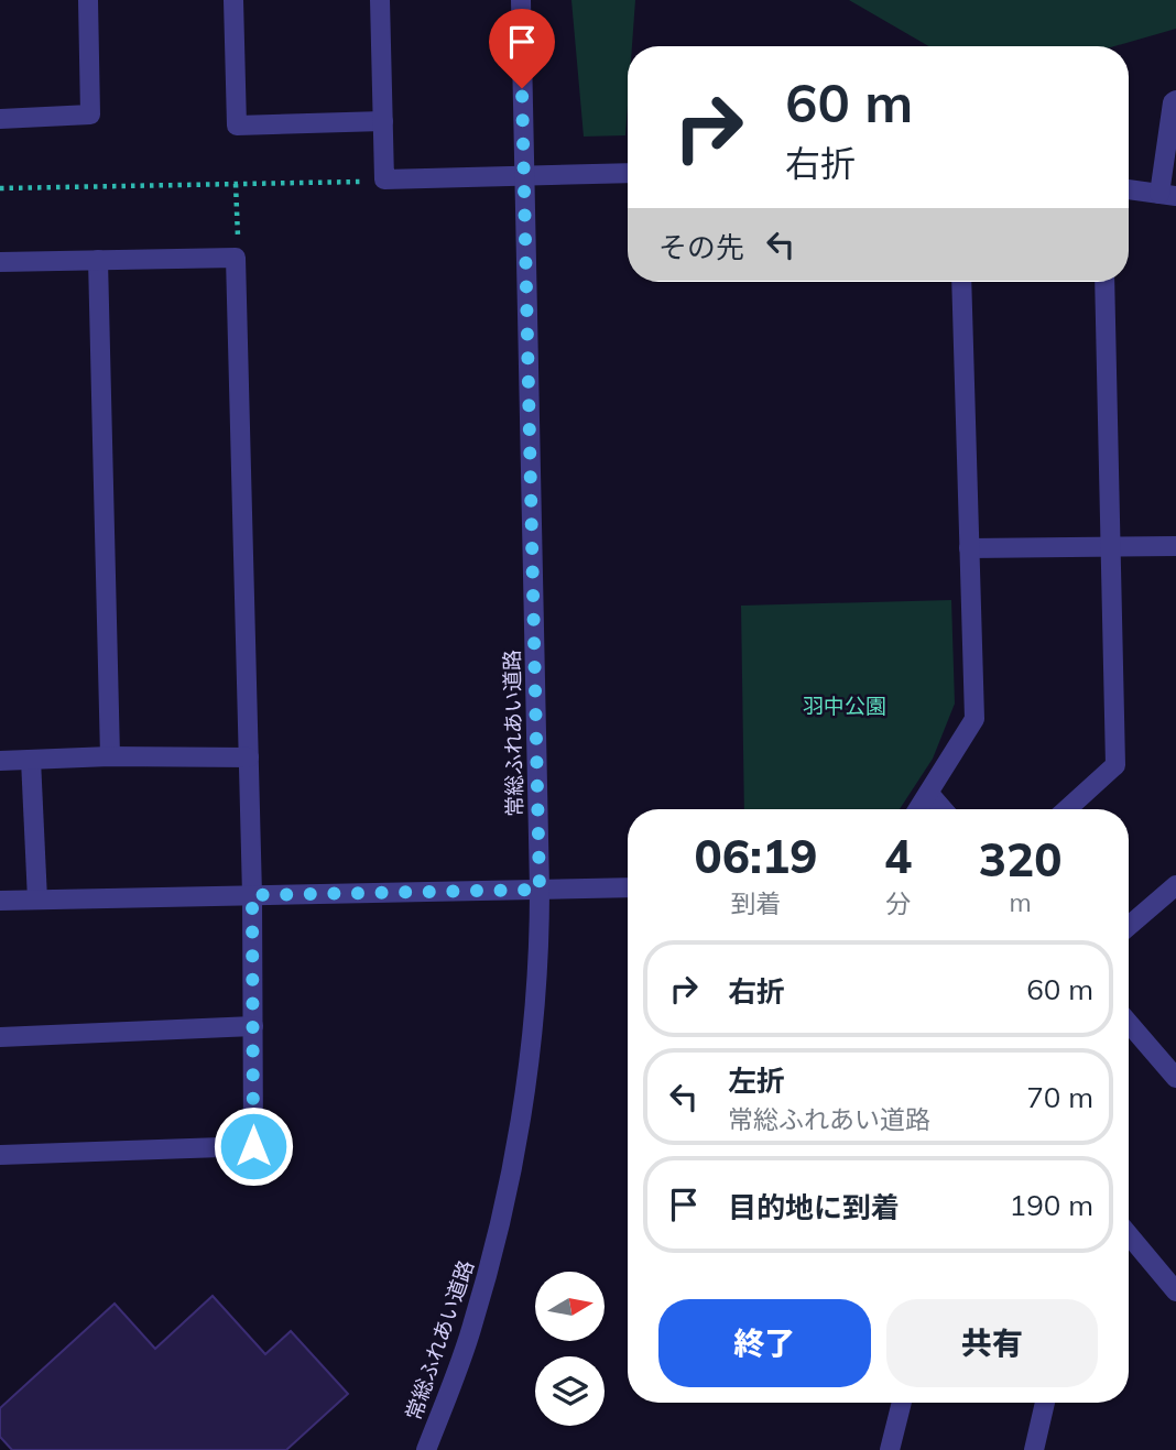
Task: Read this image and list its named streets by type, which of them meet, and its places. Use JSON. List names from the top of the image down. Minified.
{"streets":{"street":["常総ふれあい道路"]},"parks":["羽中公園"],"north":"right","page":{"turn":["60 m","右折"],"then":"その先","eta":["06:19","到着","4","分","320","m"],"list":[{"name":"右折","value":"60 m"},{"name":"左折","note":"常総ふれあい道路","value":"70 m"},{"name":"目的地に到着","value":"190 m"}],"buttons":["終了","共有"]}}
